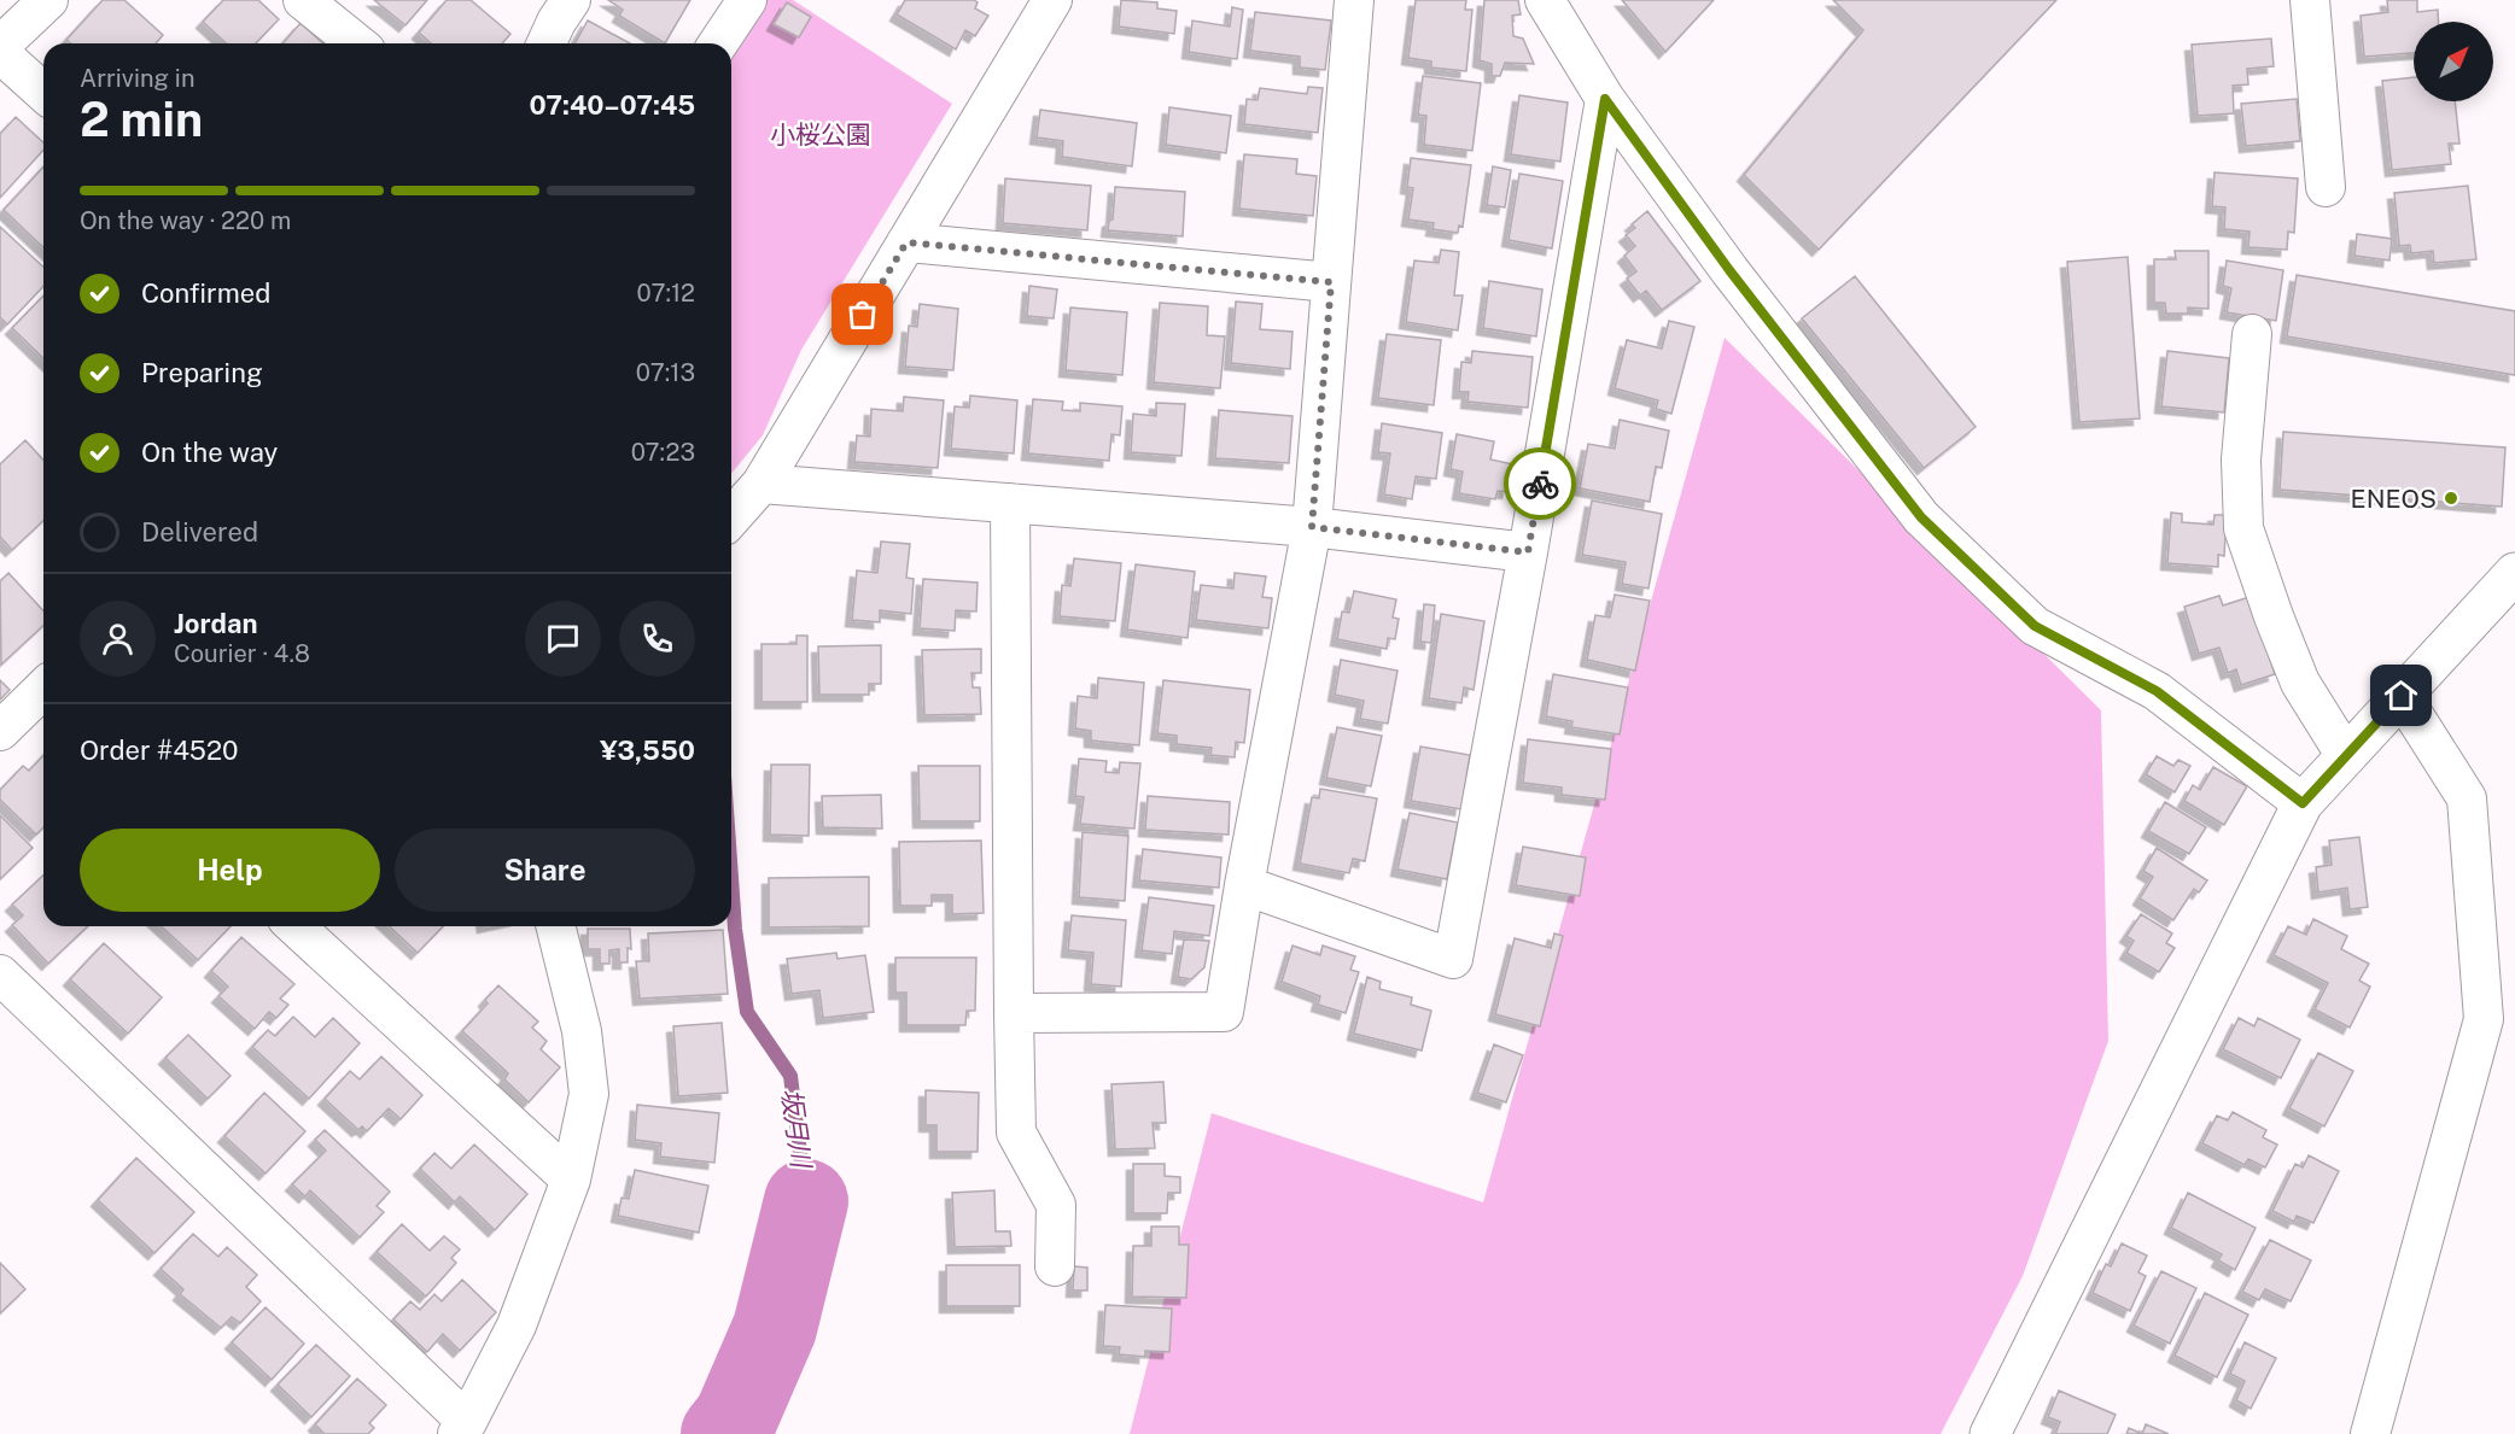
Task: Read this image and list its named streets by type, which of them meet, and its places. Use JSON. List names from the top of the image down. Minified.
{"water":["坂月川"],"parks":["小桜公園"],"places":["ENEOS"],"north":"top right","page":{"heading":["2 min","Arriving in","07:40–07:45"],"panel":["Jordan","Courier · 4.8","Order #4520","¥3,550"],"bar":"On the way · 220 m","list":[["Confirmed","07:12"],["Preparing","07:13"],["On the way","07:23"],"Delivered"],"buttons":["Help","Share"]}}
